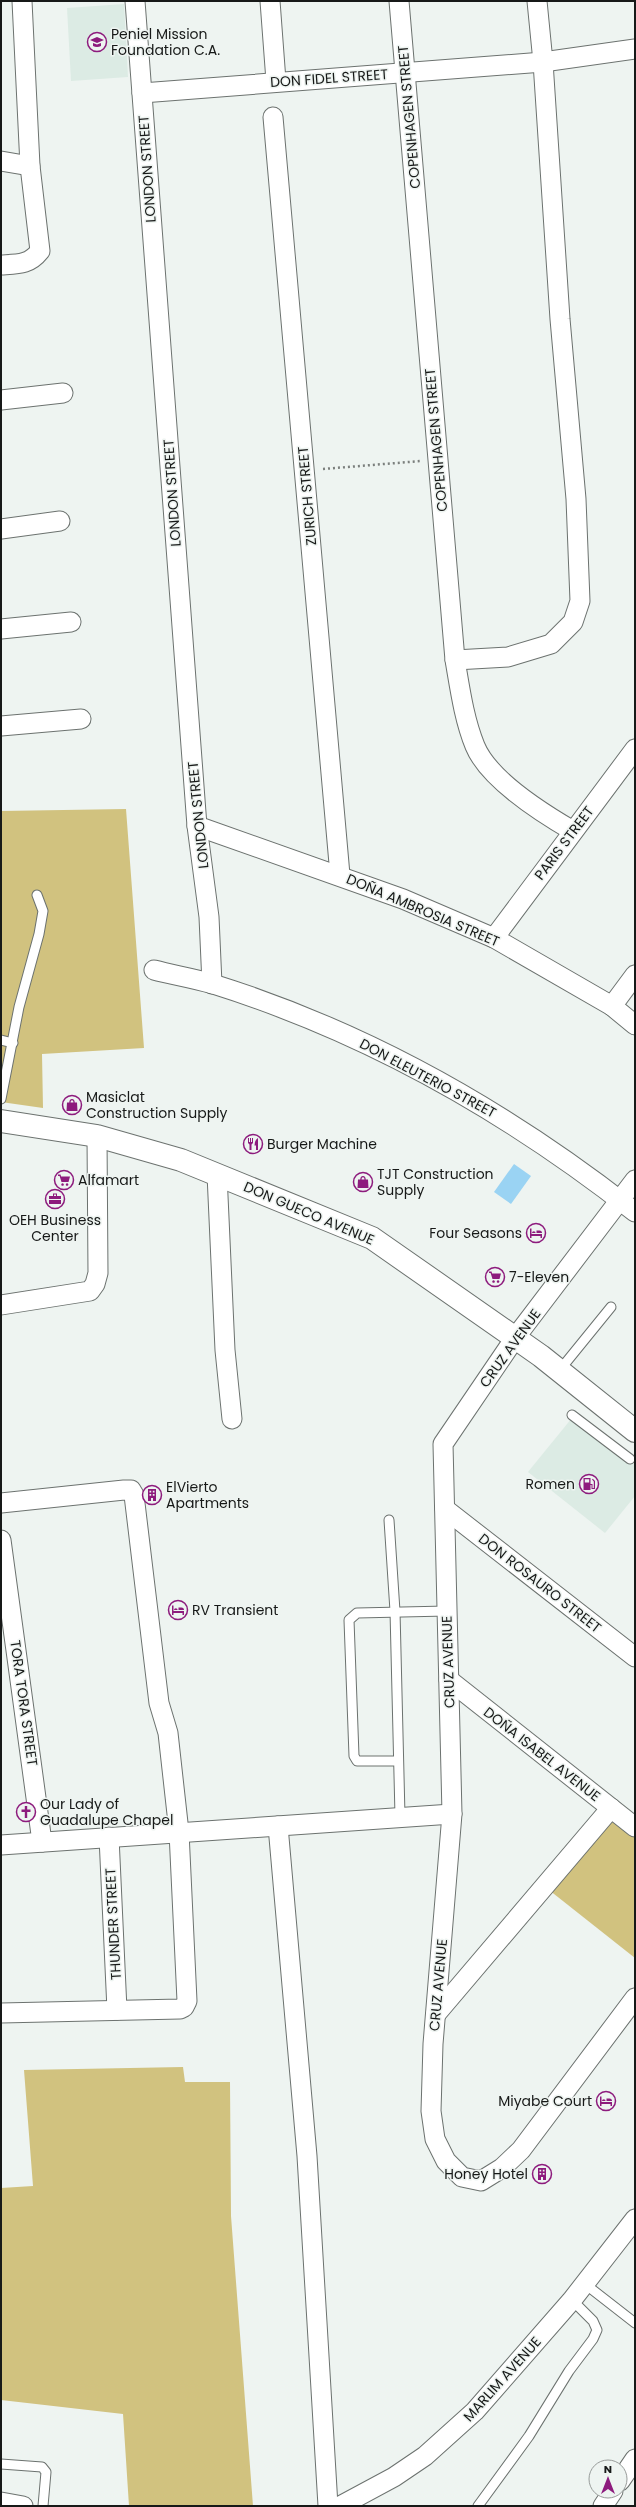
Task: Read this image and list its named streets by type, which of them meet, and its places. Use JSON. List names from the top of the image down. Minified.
{"streets":{"main road":["DON GUECO AVENUE"],"street":["DON FIDEL STREET","COPENHAGEN STREET","LONDON STREET","ZURICH STREET","PARIS STREET","DOÑA AMBROSIA STREET","DON ELEUTERIO STREET","CRUZ AVENUE","DON ROSAURO STREET","TORA TORA STREET","DOÑA ISABEL AVENUE","THUNDER STREET","MARLIM AVENUE"]},"crossings":[["DON FIDEL STREET","COPENHAGEN STREET"],["DON FIDEL STREET","LONDON STREET"],["COPENHAGEN STREET","PARIS STREET"],["LONDON STREET","DOÑA AMBROSIA STREET"],["LONDON STREET","DON ELEUTERIO STREET"],["ZURICH STREET","DOÑA AMBROSIA STREET"],["PARIS STREET","DOÑA AMBROSIA STREET"],["DON ELEUTERIO STREET","CRUZ AVENUE"],["DON GUECO AVENUE","CRUZ AVENUE"],["CRUZ AVENUE","DON ROSAURO STREET"],["CRUZ AVENUE","DOÑA ISABEL AVENUE"]],"places":{"school or university":["Peniel Mission Foundation C.A."],"shop":["Masiclat Construction Supply","TJT Construction Supply"],"restaurant":["Burger Machine"],"supermarket":["Alfamart","7-Eleven"],"office":["OEH Business Center"],"hotel":["Four Seasons","RV Transient","Miyabe Court"],"fuel station":["Romen"],"building":["ElVierto Apartments","Honey Hotel"],"church":["Our Lady of Guadalupe Chapel"]},"north":"top"}
